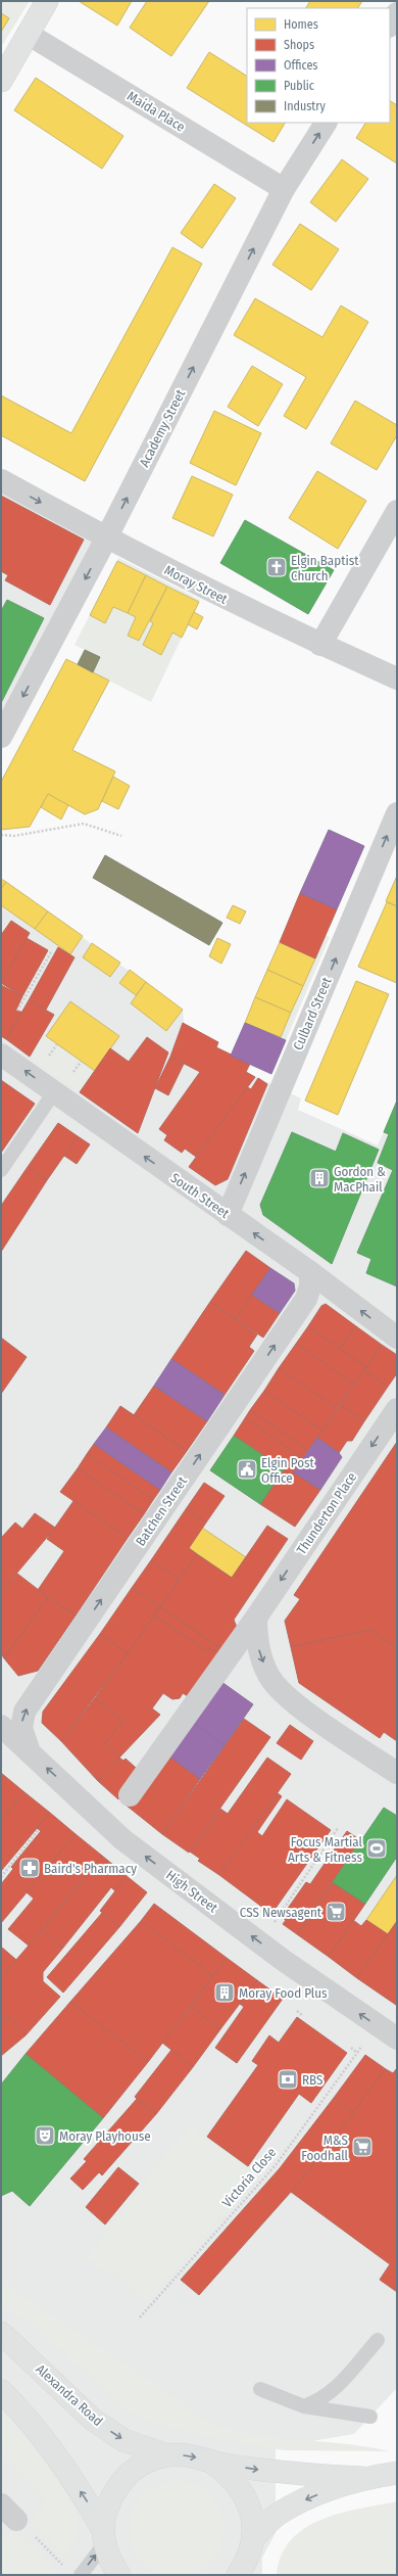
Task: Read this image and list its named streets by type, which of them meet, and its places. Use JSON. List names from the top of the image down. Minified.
{"streets":{"main road":["Alexandra Road"],"street":["Maida Place","Academy Street","Moray Street","Culbard Street","South Street","Batchen Street","Thunderton Place","High Street"],"path":["Victoria Close"]},"crossings":[["Maida Place","Academy Street"],["Academy Street","Moray Street"],["Culbard Street","South Street"],["South Street","Batchen Street"],["Batchen Street","High Street"]],"one_way":["Culbard Street","South Street","Batchen Street","Thunderton Place","High Street"],"places":{"church":["Elgin Baptist Church"],"building":["Gordon & MacPhail","Moray Food Plus"],"public building":["Elgin Post Office"],"sports":["Focus Martial Arts & Fitness"],"pharmacy":["Baird's Pharmacy"],"supermarket":["CSS Newsagent","M&S Foodhall"],"bank":["RBS"],"theatre":["Moray Playhouse"]},"legend":["Homes","Shops","Offices","Public","Industry"]}
